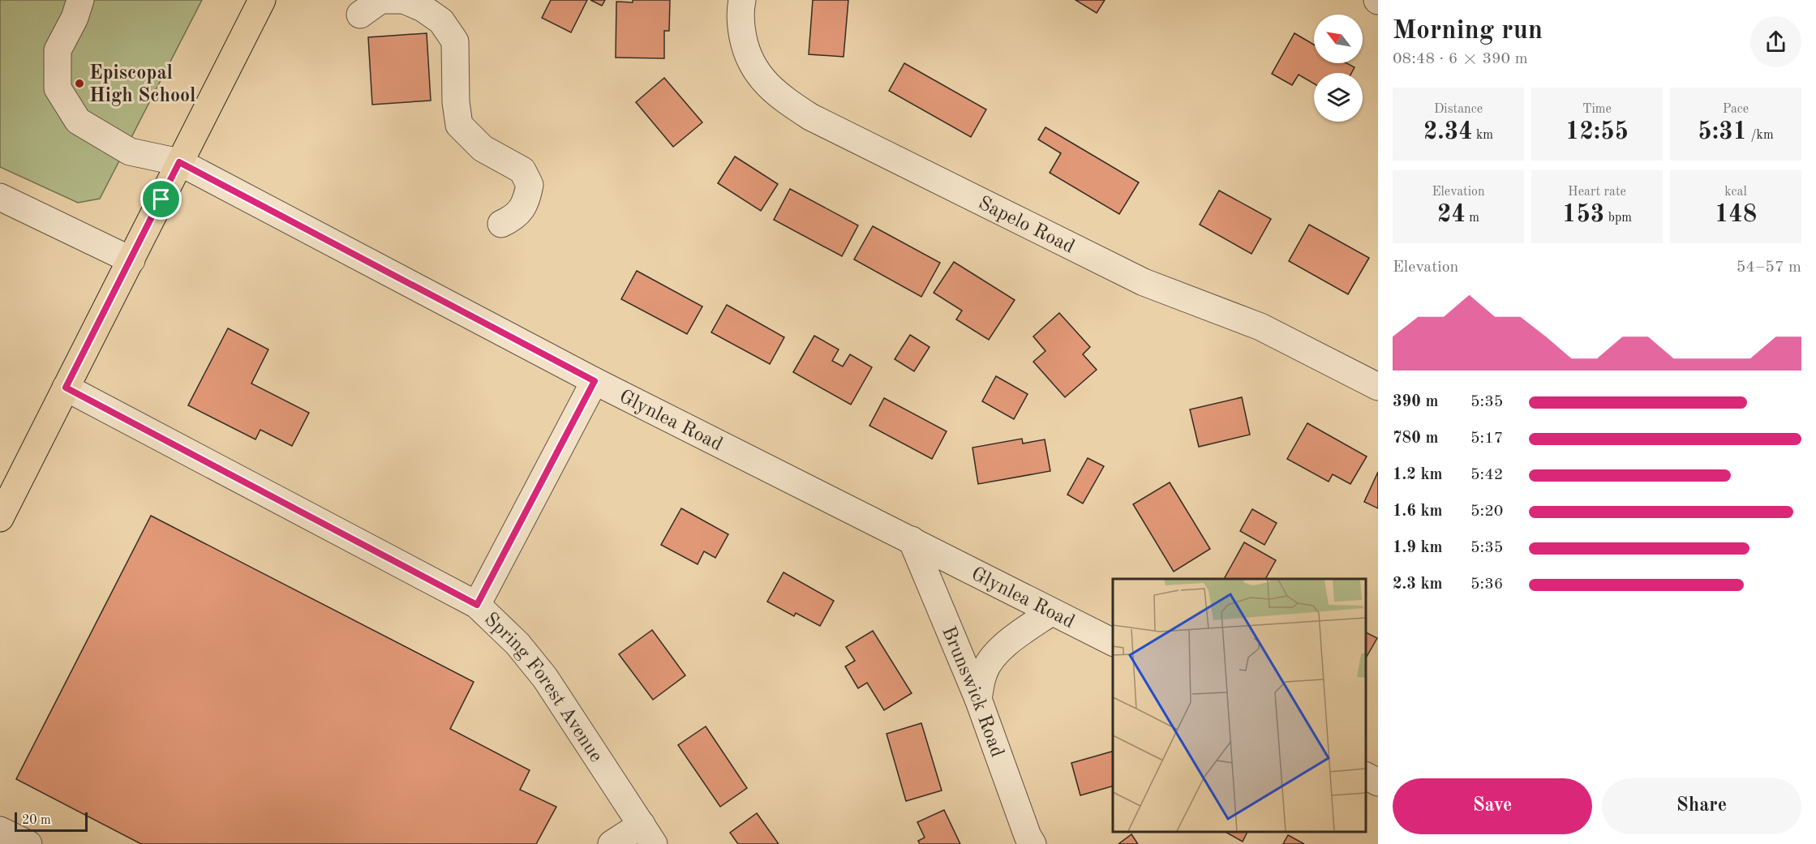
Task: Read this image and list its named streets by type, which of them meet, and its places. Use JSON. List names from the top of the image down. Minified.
{"streets":{"street":["Sapelo Road","Glynlea Road","Spring Forest Avenue","Brunswick Road"]},"crossings":[["Glynlea Road","Brunswick Road"]],"places":["Episcopal High School"],"scale_bar":"20 m","north":"top left","page":{"heading":["Morning run","08:48 · 6 × 390 m"],"stats":[["Distance","2.34 km"],["Time","12:55"],["Pace","5:31 /km"],["Elevation","24 m"],["Heart rate","153 bpm"],["kcal","148"]],"chart":["Elevation","54–57 m"],"list":[{"name":"390 m","note":"5:35"},{"name":"780 m","note":"5:17"},{"name":"1.2 km","note":"5:42"},{"name":"1.6 km","note":"5:20"},{"name":"1.9 km","note":"5:35"},{"name":"2.3 km","note":"5:36"}],"buttons":["Save","Share"],"scale":"20 m"}}
